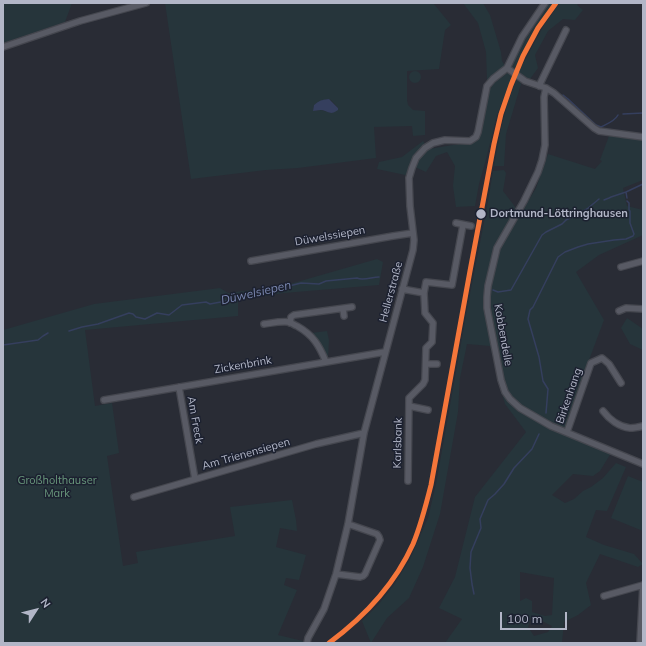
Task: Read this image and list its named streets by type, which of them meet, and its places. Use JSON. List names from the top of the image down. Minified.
{"streets":{"street":["Düwelssiepen","Hellerstraße","Kobbendelle","Zickenbrink","Birkenhang","Am Freck","Karlsbank","Am Trienensiepen"]},"crossings":[["Düwelssiepen","Hellerstraße"],["Hellerstraße","Zickenbrink"],["Hellerstraße","Am Trienensiepen"],["Kobbendelle","Birkenhang"],["Zickenbrink","Am Freck"],["Am Freck","Am Trienensiepen"]],"water":["Düwelsiepen"],"parks":["Großholthauser Mark"],"places":["Dortmund-Löttringhausen"],"scale_bar":"100 m","north":"top right"}
